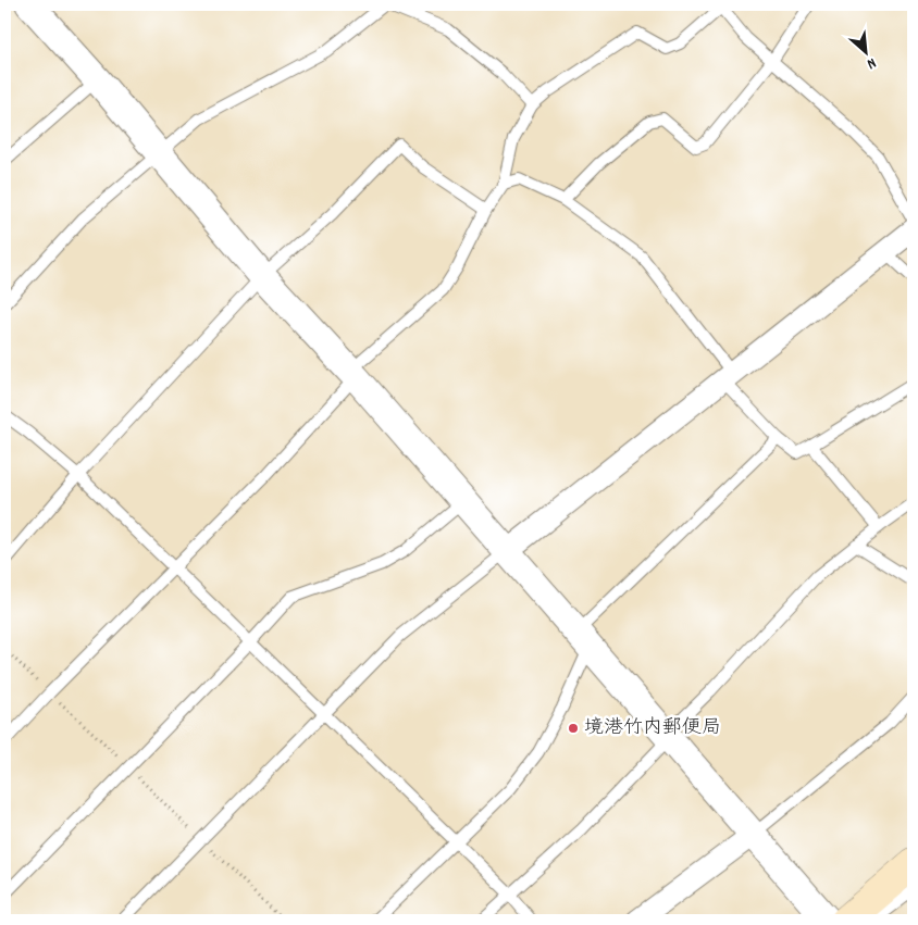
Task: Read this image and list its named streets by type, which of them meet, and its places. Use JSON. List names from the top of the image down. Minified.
{"places":["境港竹内郵便局"],"north":"bottom right"}
